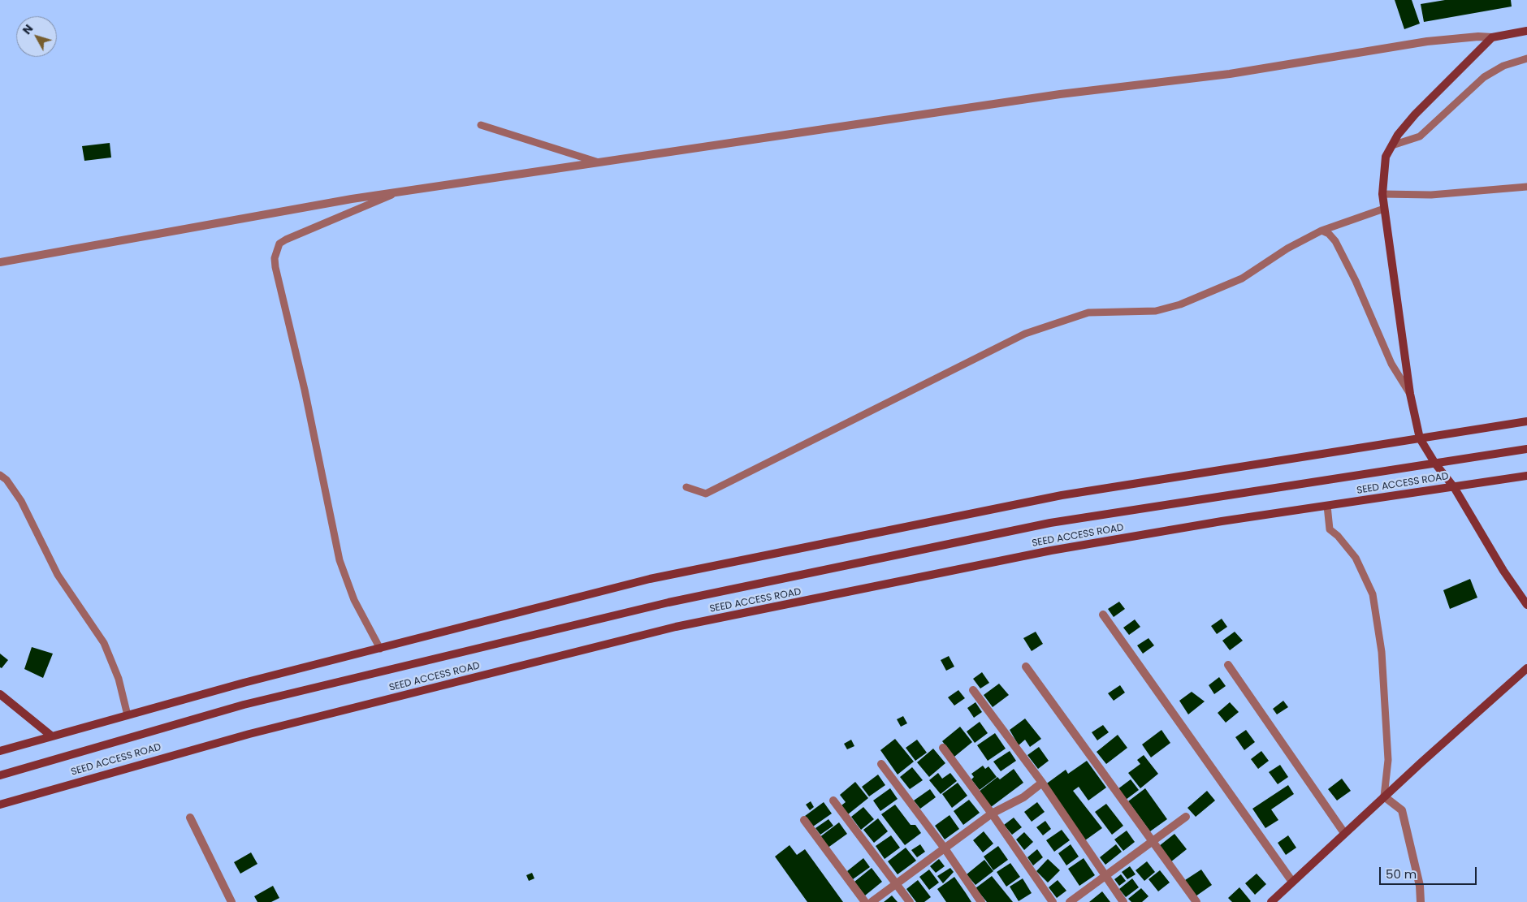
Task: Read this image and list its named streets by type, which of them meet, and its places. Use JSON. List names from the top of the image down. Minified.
{"streets":{"street":["SEED ACCESS ROAD"]},"scale_bar":"50 m","north":"top left"}
